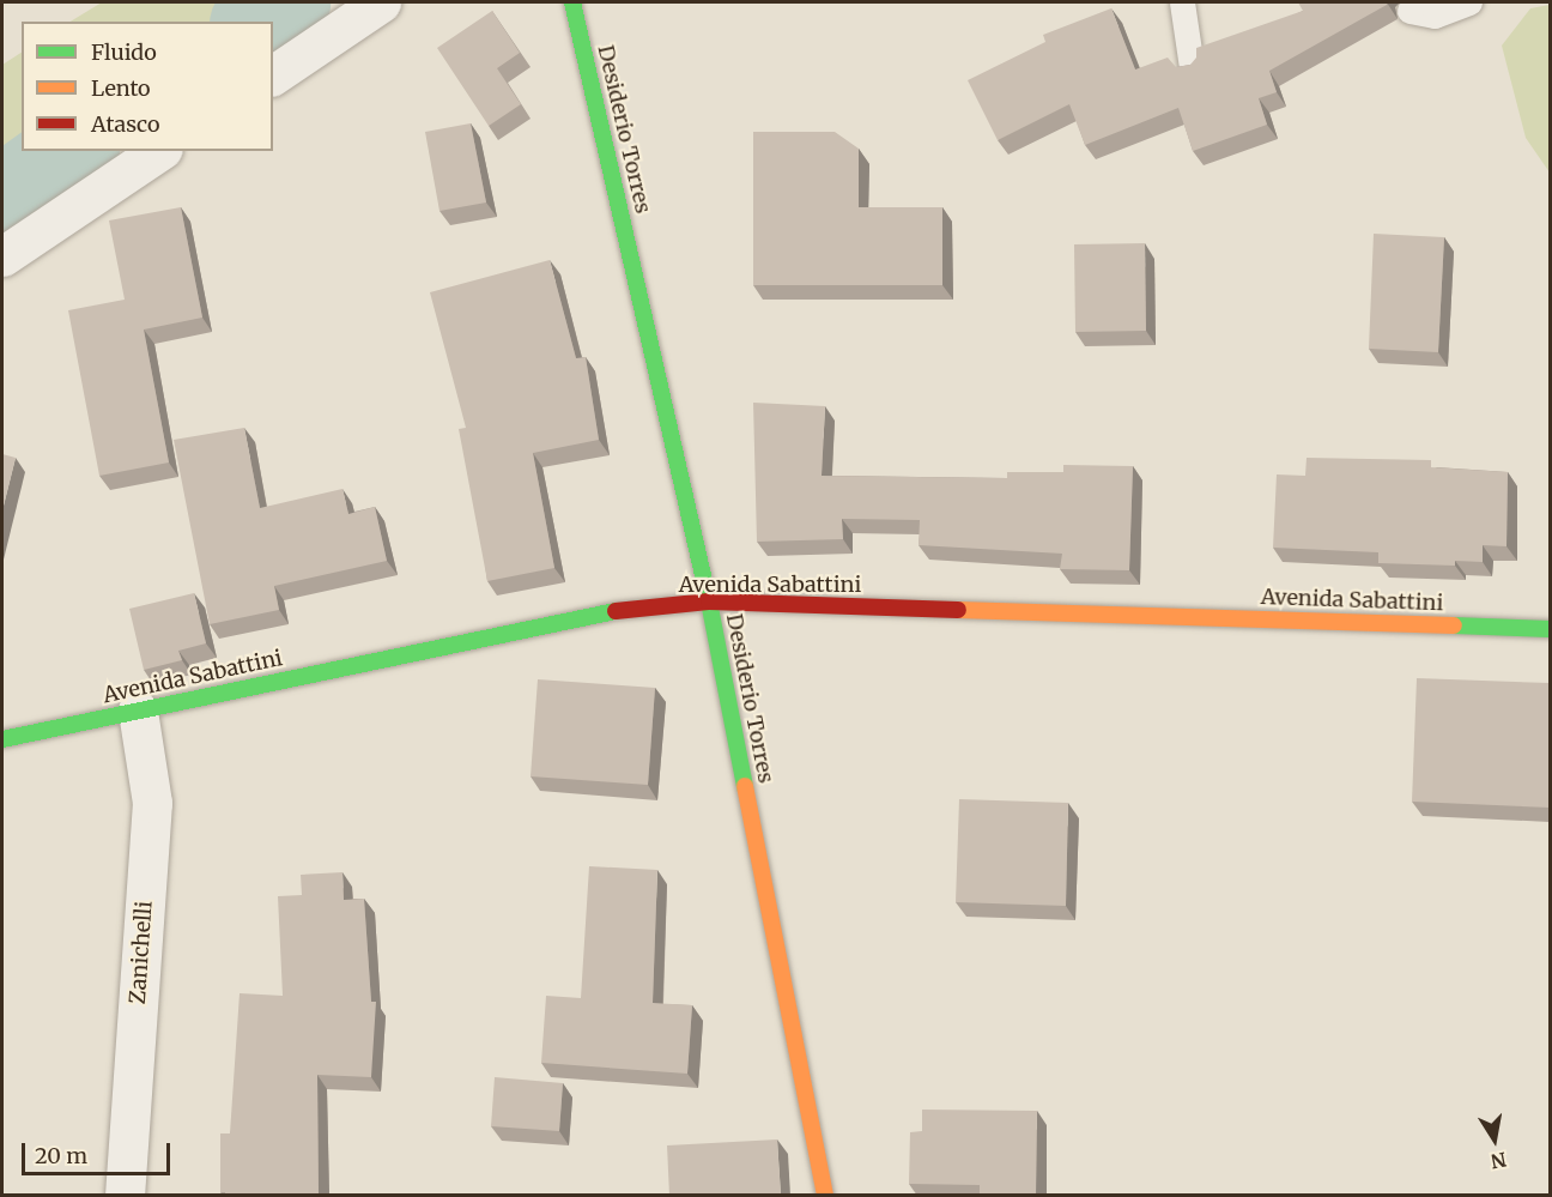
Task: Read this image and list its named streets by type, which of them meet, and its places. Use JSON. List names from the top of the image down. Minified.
{"streets":{"street":["Desiderio Torres","Avenida Sabattini","Zanichelli"]},"crossings":[["Desiderio Torres","Avenida Sabattini"],["Avenida Sabattini","Zanichelli"]],"legend":["Fluido","Lento","Atasco"],"scale_bar":"20 m","north":"bottom"}
